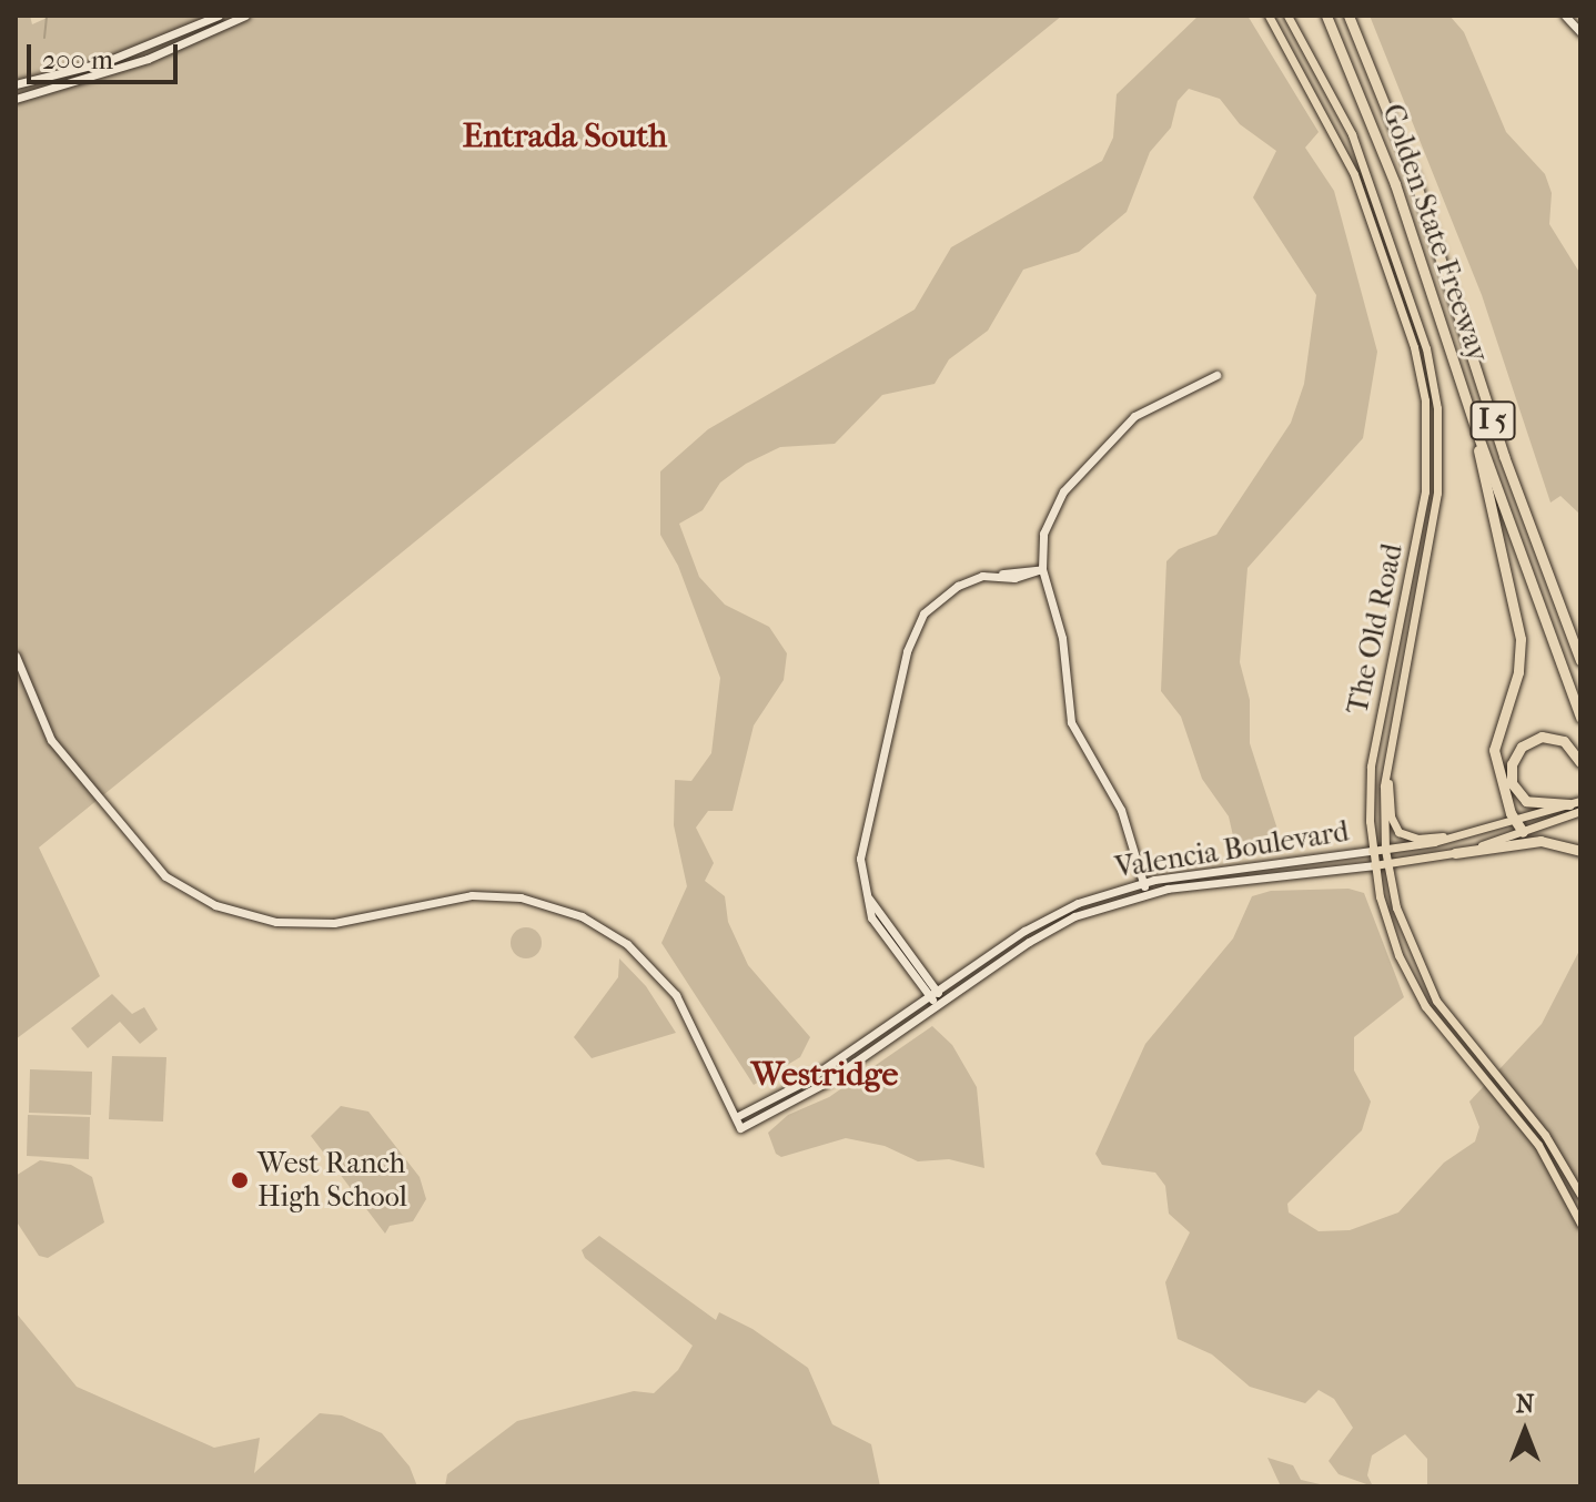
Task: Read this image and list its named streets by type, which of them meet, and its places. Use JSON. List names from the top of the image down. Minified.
{"streets":{"highway":["Golden State Freeway","I 5"],"main road":["The Old Road","Valencia Boulevard"]},"crossings":[["The Old Road","Valencia Boulevard"]],"districts":["Entrada South","Westridge"],"places":["West Ranch High School"],"scale_bar":"200 m","north":"top"}
